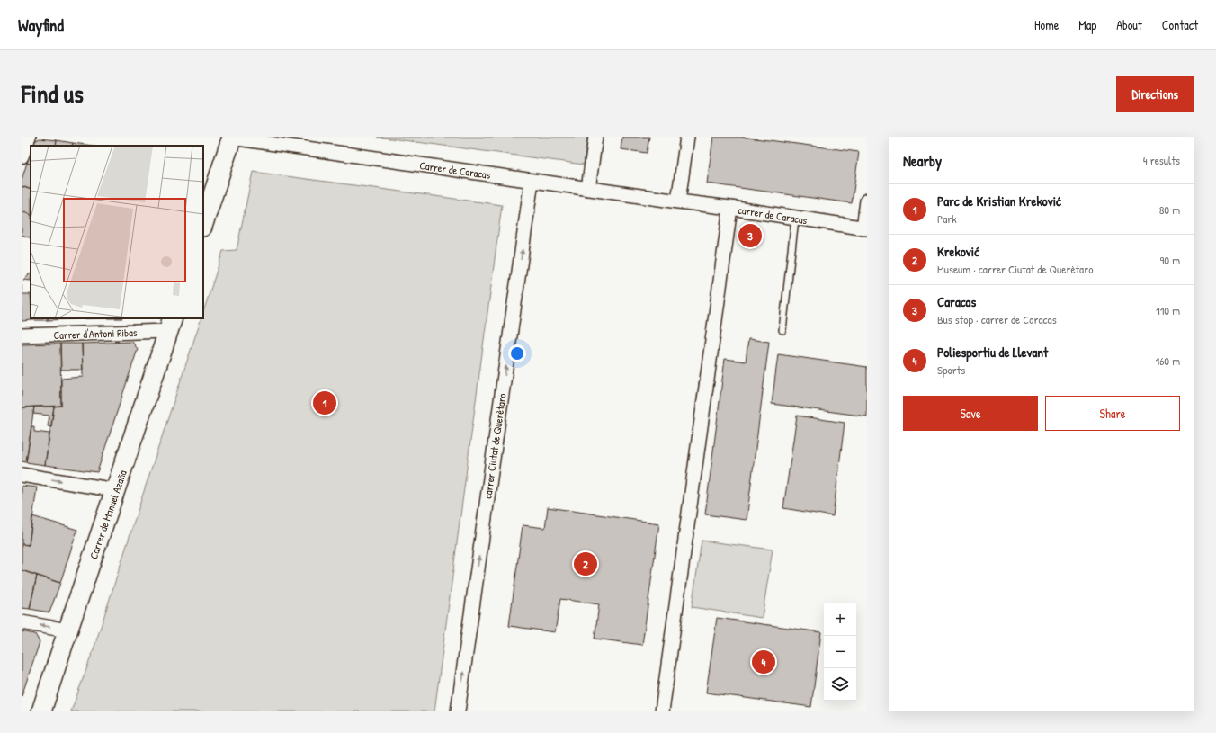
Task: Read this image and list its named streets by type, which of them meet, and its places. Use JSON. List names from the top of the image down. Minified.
{"streets":{"street":["Carrer de Caracas","carrer de Caracas","Carrer d'Antoni Ribas","carrer Ciutat de Querètaro","Carrer de Manuel Azaña"]},"crossings":[["Carrer de Caracas","carrer de Caracas"],["Carrer de Caracas","carrer Ciutat de Querètaro"],["Carrer d'Antoni Ribas","Carrer de Manuel Azaña"]],"one_way":["carrer Ciutat de Querètaro"],"page":{"header":"Wayfind","nav":["Home","Map","About","Contact"],"title":"Find us","buttons":["Directions",["Save","Share"]],"heading":["Nearby","4 results"],"list":[{"mark":"1","name":"Parc de Kristian Kreković","note":"Park","value":"80 m"},{"mark":"2","name":"Kreković","note":"Museum · carrer Ciutat de Querètaro","value":"90 m"},{"mark":"3","name":"Caracas","note":"Bus stop · carrer de Caracas","value":"110 m"},{"mark":"4","name":"Poliesportiu de Llevant","note":"Sports","value":"160 m"}],"pins":["3","1","2","4"],"map_buttons":["+","−"]}}
